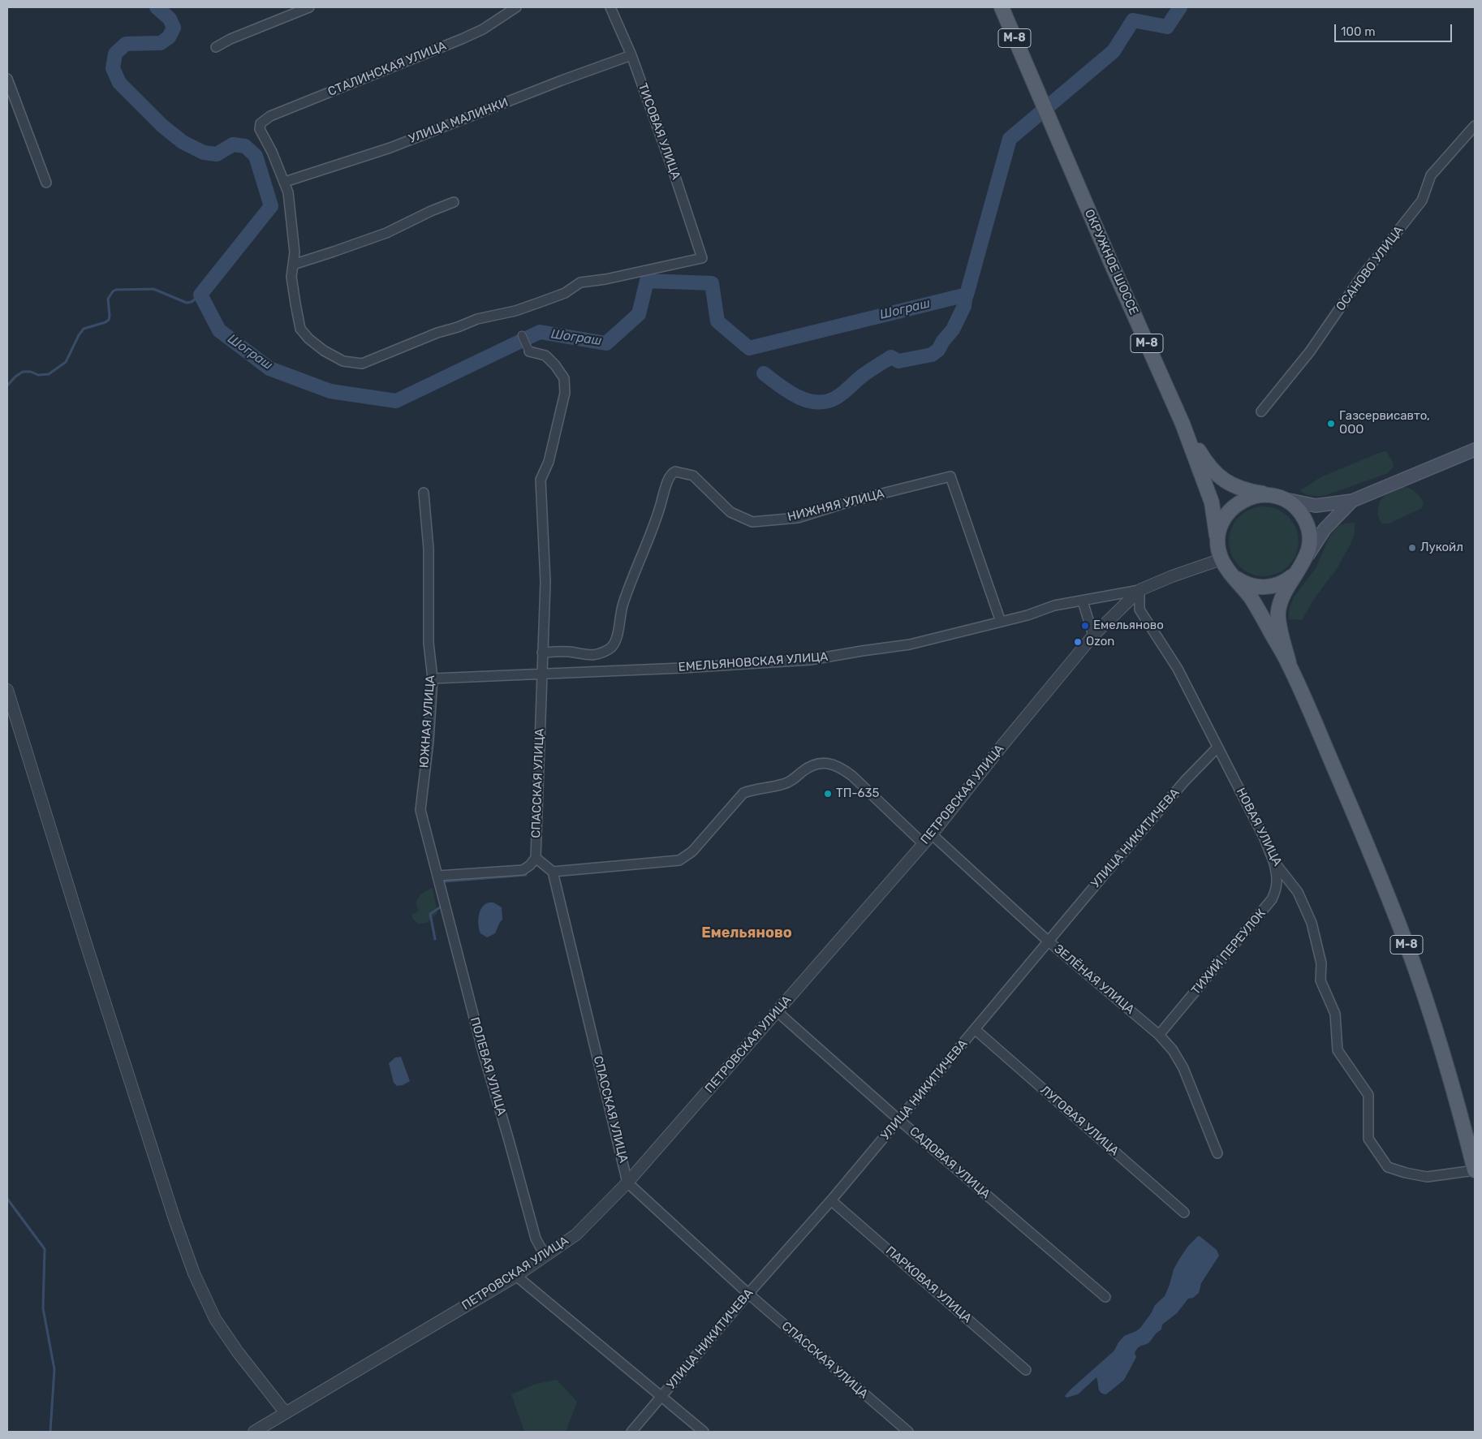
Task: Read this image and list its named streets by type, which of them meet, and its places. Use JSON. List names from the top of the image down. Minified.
{"streets":{"main road":["М-8","ОКРУЖНОЕ ШОССЕ"],"street":["СТАЛИНСКАЯ УЛИЦА","УЛИЦА МАЛИНКИ","ТИСОВАЯ УЛИЦА","ОСАНОВО УЛИЦА","НИЖНЯЯ УЛИЦА","ЕМЕЛЬЯНОВСКАЯ УЛИЦА","ЮЖНАЯ УЛИЦА","СПАССКАЯ УЛИЦА","ПЕТРОВСКАЯ УЛИЦА","НОВАЯ УЛИЦА","УЛИЦА НИКИТИЧЕВА","ТИХИЙ ПЕРЕУЛОК","ЗЕЛЁНАЯ УЛИЦА","ПОЛЕВАЯ УЛИЦА","ЛУГОВАЯ УЛИЦА","САДОВАЯ УЛИЦА","ПАРКОВАЯ УЛИЦА"]},"crossings":[["М-8","ОКРУЖНОЕ ШОССЕ"],["М-8","ПЕТРОВСКАЯ УЛИЦА"],["М-8","НОВАЯ УЛИЦА"],["СТАЛИНСКАЯ УЛИЦА","УЛИЦА МАЛИНКИ"],["УЛИЦА МАЛИНКИ","ТИСОВАЯ УЛИЦА"],["ОКРУЖНОЕ ШОССЕ","ПЕТРОВСКАЯ УЛИЦА"],["НИЖНЯЯ УЛИЦА","ЕМЕЛЬЯНОВСКАЯ УЛИЦА"],["НИЖНЯЯ УЛИЦА","СПАССКАЯ УЛИЦА"],["ЕМЕЛЬЯНОВСКАЯ УЛИЦА","ЮЖНАЯ УЛИЦА"],["ЕМЕЛЬЯНОВСКАЯ УЛИЦА","СПАССКАЯ УЛИЦА"],["ЕМЕЛЬЯНОВСКАЯ УЛИЦА","ПЕТРОВСКАЯ УЛИЦА"],["ЕМЕЛЬЯНОВСКАЯ УЛИЦА","НОВАЯ УЛИЦА"],["ЮЖНАЯ УЛИЦА","ПОЛЕВАЯ УЛИЦА"],["СПАССКАЯ УЛИЦА","ПЕТРОВСКАЯ УЛИЦА"],["СПАССКАЯ УЛИЦА","УЛИЦА НИКИТИЧЕВА"],["ПЕТРОВСКАЯ УЛИЦА","НОВАЯ УЛИЦА"],["ПЕТРОВСКАЯ УЛИЦА","ЗЕЛЁНАЯ УЛИЦА"],["ПЕТРОВСКАЯ УЛИЦА","ПОЛЕВАЯ УЛИЦА"],["ПЕТРОВСКАЯ УЛИЦА","САДОВАЯ УЛИЦА"],["НОВАЯ УЛИЦА","УЛИЦА НИКИТИЧЕВА"],["НОВАЯ УЛИЦА","ТИХИЙ ПЕРЕУЛОК"],["УЛИЦА НИКИТИЧЕВА","ЗЕЛЁНАЯ УЛИЦА"],["УЛИЦА НИКИТИЧЕВА","ЛУГОВАЯ УЛИЦА"],["УЛИЦА НИКИТИЧЕВА","САДОВАЯ УЛИЦА"],["УЛИЦА НИКИТИЧЕВА","ПАРКОВАЯ УЛИЦА"],["ТИХИЙ ПЕРЕУЛОК","ЗЕЛЁНАЯ УЛИЦА"]],"districts":["Емельяново"],"water":["Шограш"],"places":["Газсервисавто, ООО","Лукойл","Емельяново","Ozon","ТП-635"],"scale_bar":"100 m"}
